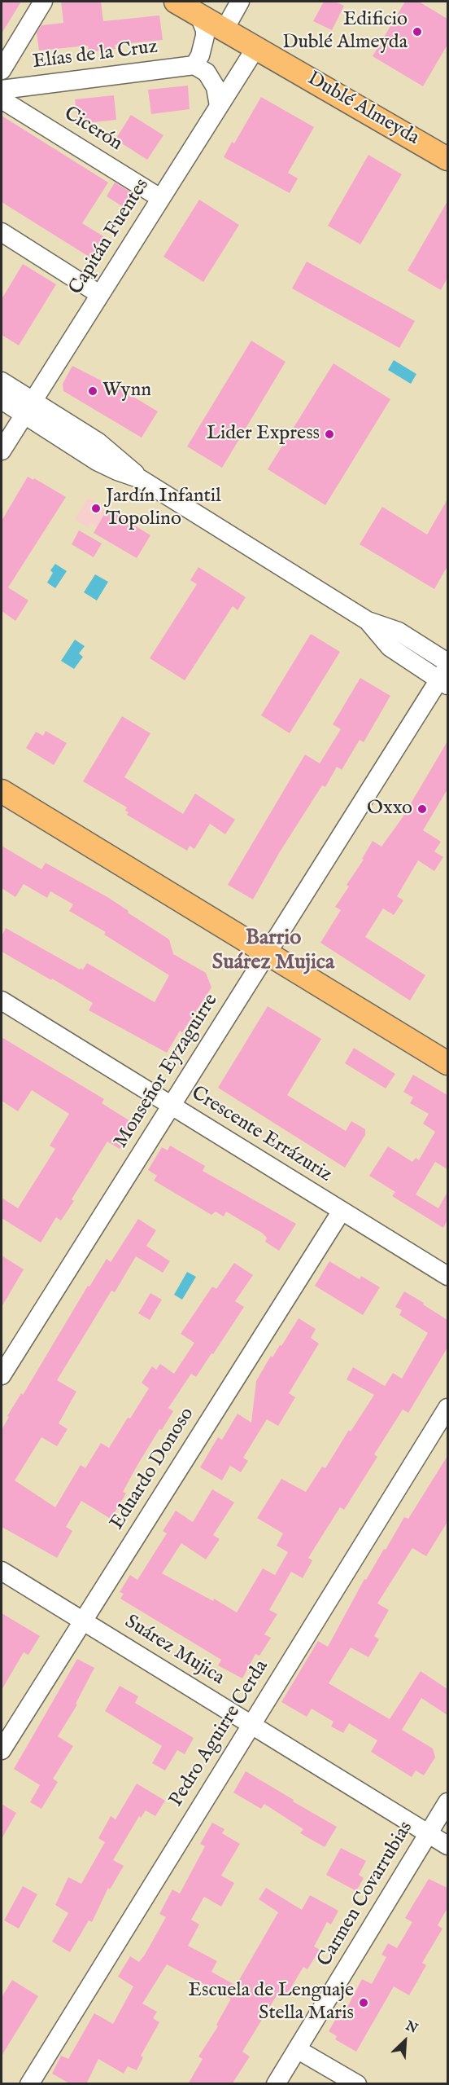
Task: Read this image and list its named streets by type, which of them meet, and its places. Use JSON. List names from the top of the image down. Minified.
{"streets":{"main road":["Dublé Almeyda"],"street":["Elías de la Cruz","Cicerón","Capitán Fuentes","Monseñor Eyzaguirre","Crescente Errázuriz","Eduardo Donoso","Suárez Mujica","Pedro Aguirre Cerda","Carmen Covarrubias"]},"crossings":[["Dublé Almeyda","Capitán Fuentes"],["Cicerón","Capitán Fuentes"],["Monseñor Eyzaguirre","Crescente Errázuriz"],["Crescente Errázuriz","Eduardo Donoso"],["Eduardo Donoso","Suárez Mujica"],["Suárez Mujica","Pedro Aguirre Cerda"],["Suárez Mujica","Carmen Covarrubias"]],"districts":["Barrio Suárez Mujica"],"places":["Edificio Dublé Almeyda","Wynn","Lider Express","Jardín Infantil Topolino","Oxxo","Escuela de Lenguaje Stella Maris"],"north":"top right"}
